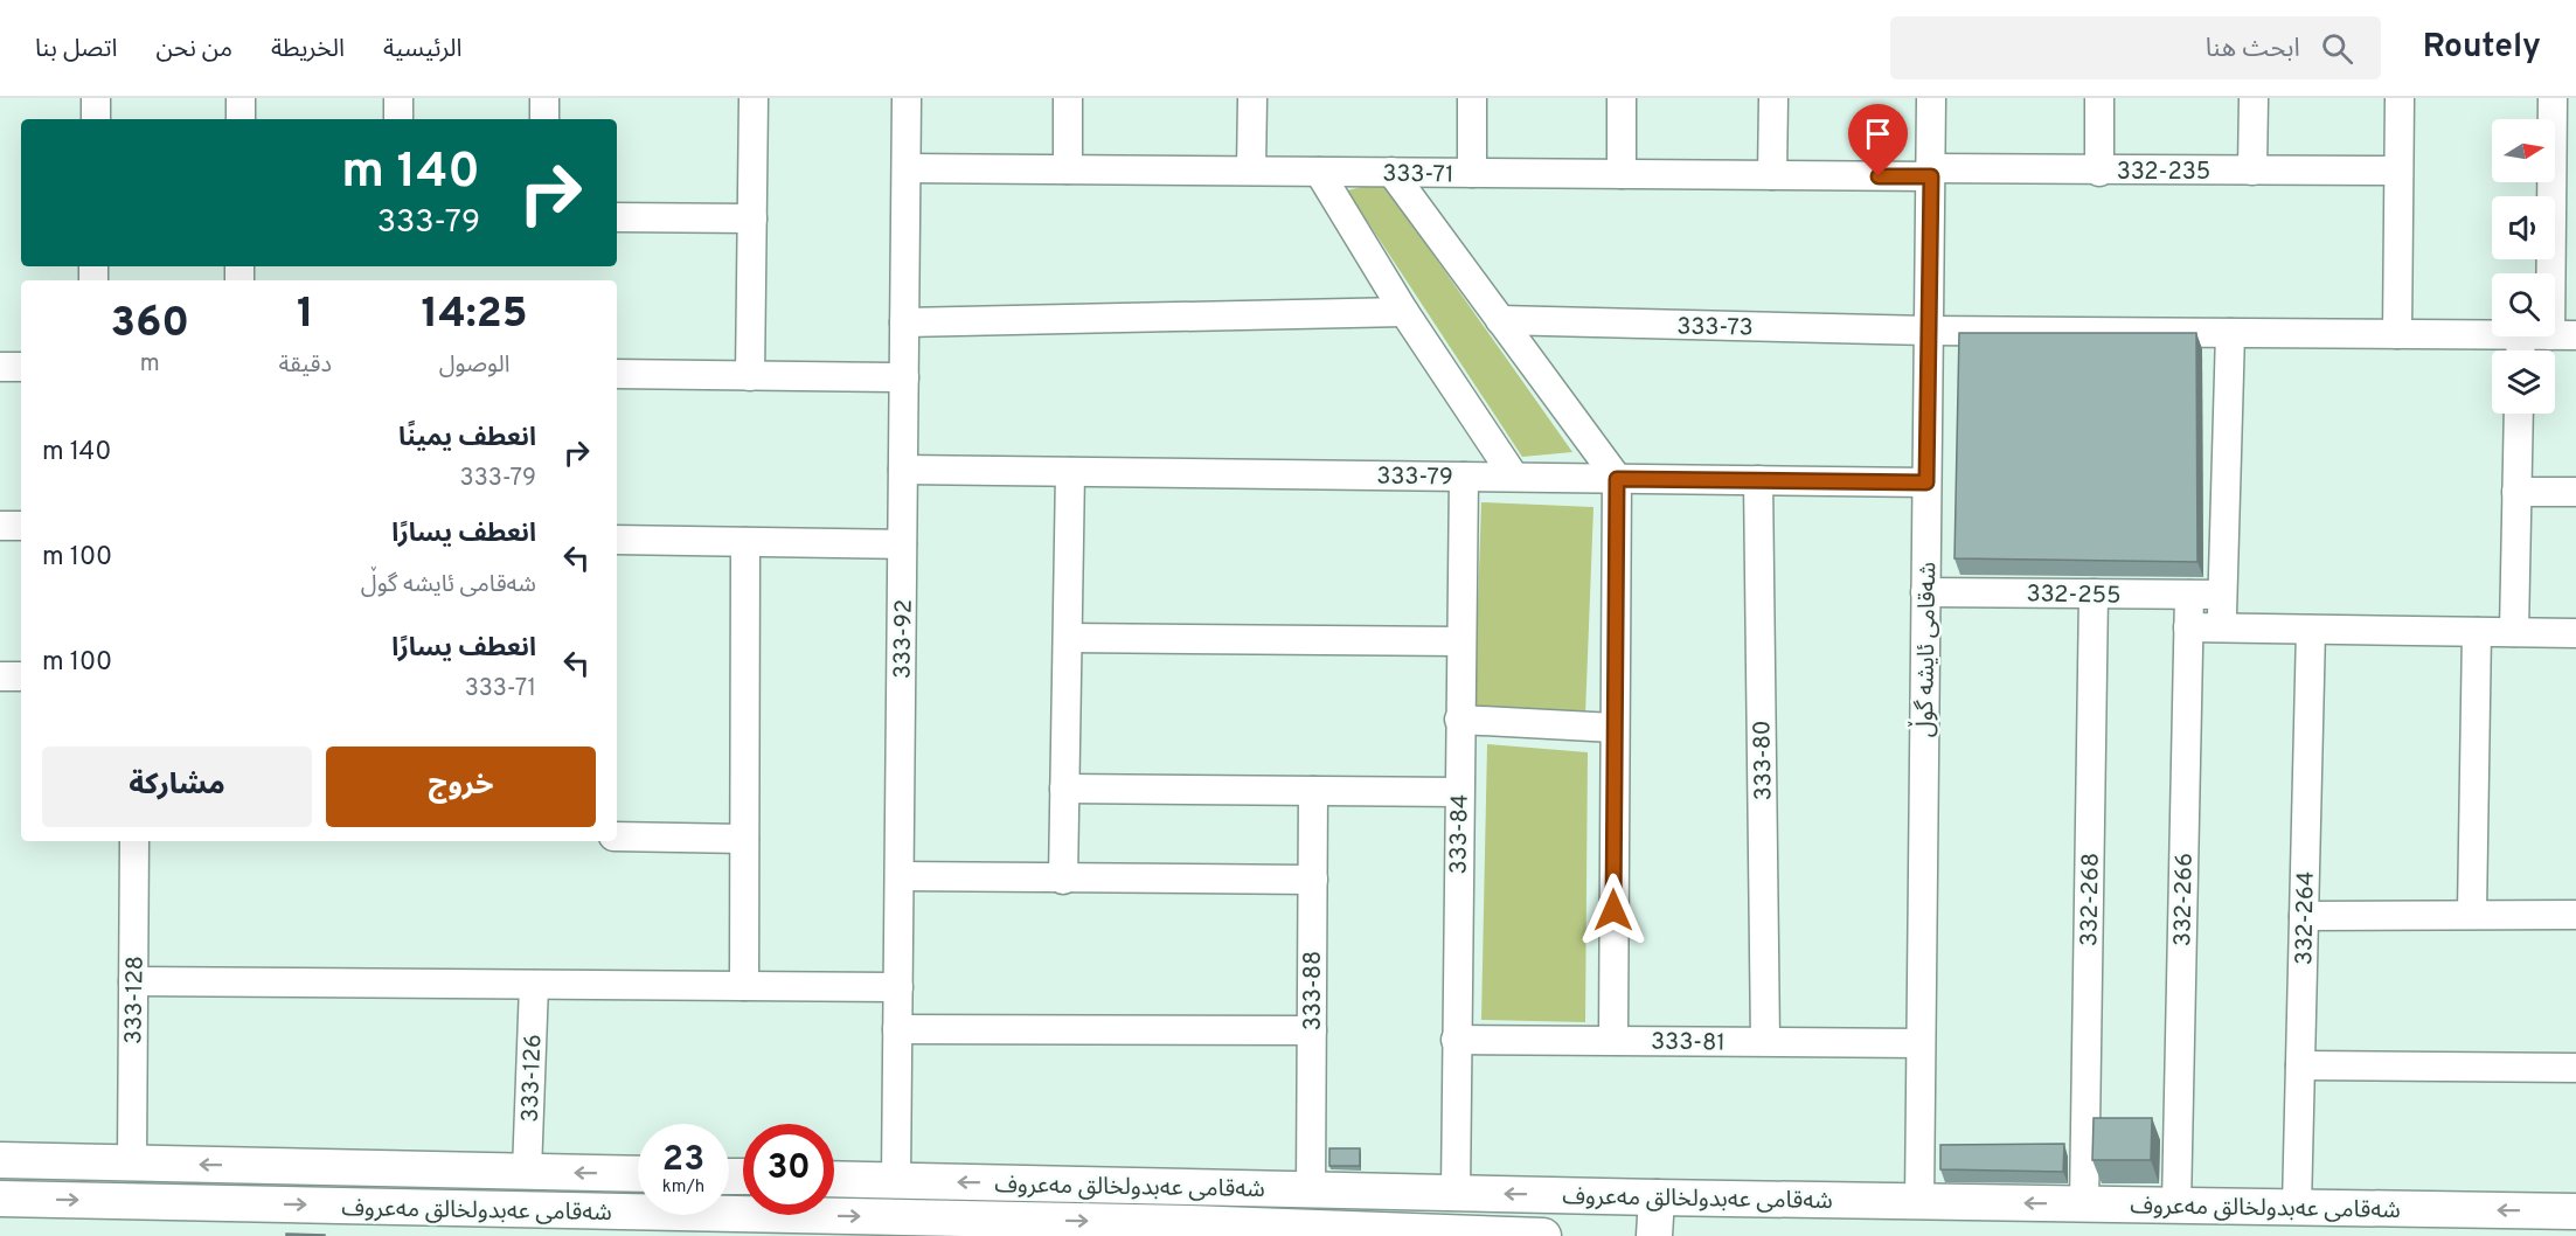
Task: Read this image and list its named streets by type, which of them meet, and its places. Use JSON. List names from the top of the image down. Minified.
{"streets":{"main road":["شەقامی عەبدولخالق مەعروف"],"street":["332-235","333-71","333-73","333-79","332-255","333-92","شەقامی ئایشە گوڵ","333-80","333-84","332-268","332-266","332-264","333-88","333-128","333-81","333-126"]},"crossings":[["332-235","333-71"],["332-235","شەقامی ئایشە گوڵ"],["333-71","333-92"],["333-71","شەقامی ئایشە گوڵ"],["333-73","شەقامی ئایشە گوڵ"],["333-79","333-92"],["333-79","شەقامی ئایشە گوڵ"],["333-79","333-80"],["333-79","333-84"],["332-255","شەقامی ئایشە گوڵ"],["332-255","332-268"],["332-255","332-266"],["333-92","شەقامی عەبدولخالق مەعروف"],["شەقامی ئایشە گوڵ","333-81"],["شەقامی ئایشە گوڵ","شەقامی عەبدولخالق مەعروف"],["333-80","333-81"],["333-84","333-81"],["333-84","شەقامی عەبدولخالق مەعروف"],["332-268","شەقامی عەبدولخالق مەعروف"],["332-266","شەقامی عەبدولخالق مەعروف"],["332-264","شەقامی عەبدولخالق مەعروف"],["333-88","شەقامی عەبدولخالق مەعروف"],["333-128","شەقامی عەبدولخالق مەعروف"],["333-126","شەقامی عەبدولخالق مەعروف"]],"north":"right","page":{"header":"Routely","search":"ابحث هنا","nav":["الرئيسية","الخريطة","من نحن","اتصل بنا"],"turn":["140 m","333-79"],"eta":["14:25","الوصول","1","دقيقة","360","m"],"list":[{"name":"انعطف يمينًا","note":"333-79","value":"140 m"},{"name":"انعطف يسارًا","note":"شەقامی ئایشە گوڵ","value":"100 m"},{"name":"انعطف يسارًا","note":"333-71","value":"100 m"}],"buttons":["خروج","مشاركة"],"speed":"23 km/h","limit":"30"}}
